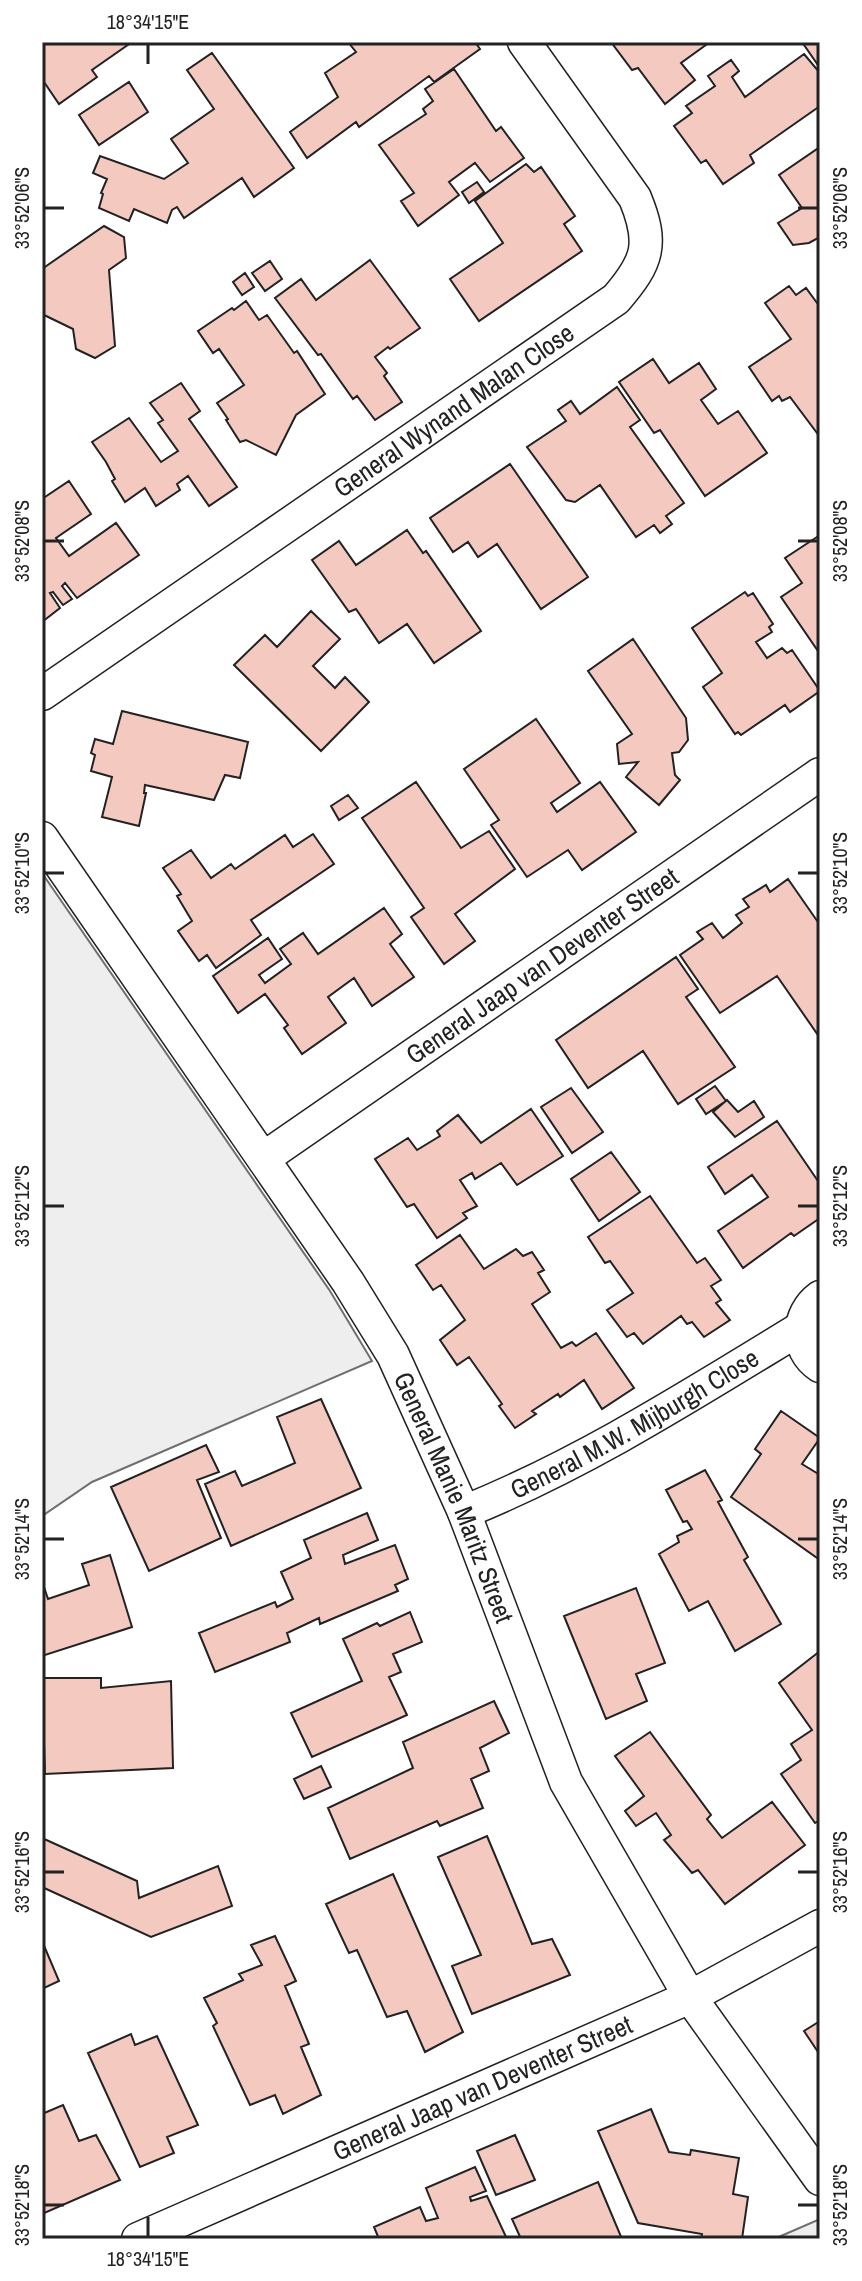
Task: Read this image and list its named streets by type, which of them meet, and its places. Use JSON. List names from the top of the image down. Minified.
{"streets":{"street":["General Wynand Malan Close","General Jaap van Deventer Street","General M.W. Mijburgh Close","General Manie Maritz Street"]},"crossings":[["General Jaap van Deventer Street","General Manie Maritz Street"],["General M.W. Mijburgh Close","General Manie Maritz Street"]],"coordinates":["18°34'15\"E","33°52'06\"S","33°52'08\"S","33°52'10\"S","33°52'12\"S","33°52'14\"S","33°52'16\"S","33°52'18\"S"]}
